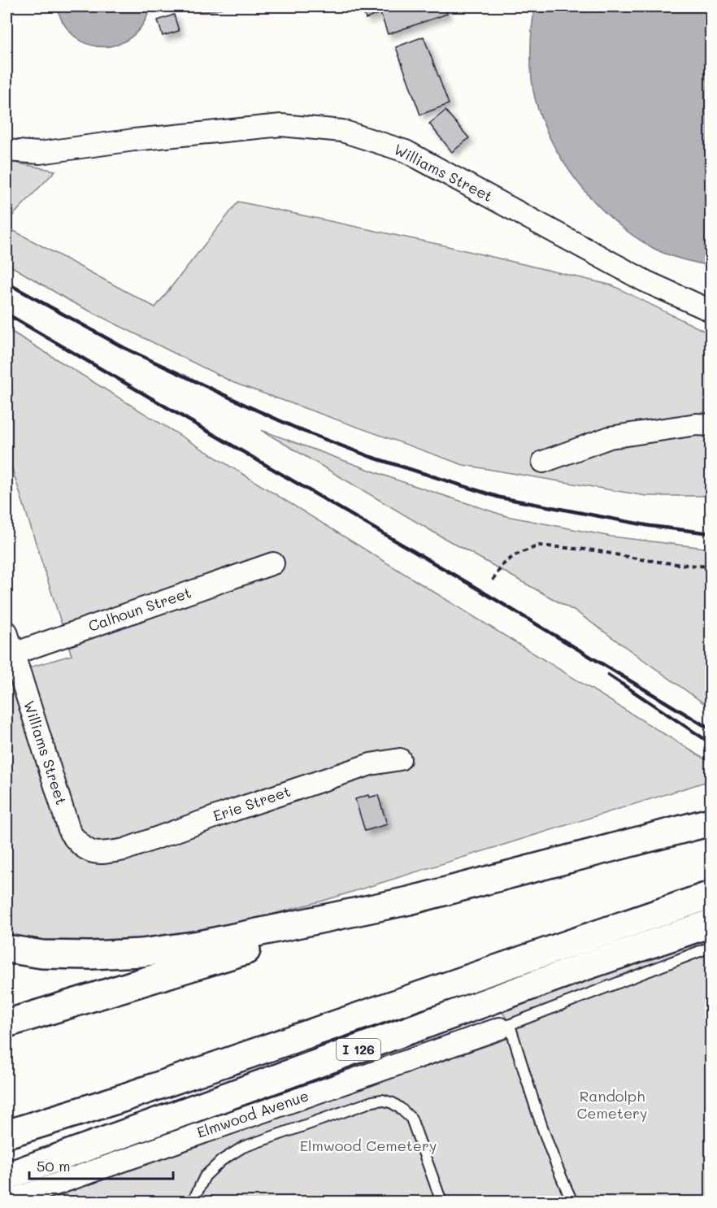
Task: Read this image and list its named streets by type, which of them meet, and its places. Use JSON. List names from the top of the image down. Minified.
{"streets":{"highway":["I 126"],"street":["Williams Street","Calhoun Street","Erie Street","Elmwood Avenue"]},"crossings":[["Williams Street","Calhoun Street"],["Williams Street","Erie Street"]],"parks":["Randolph Cemetery","Elmwood Cemetery"],"scale_bar":"50 m"}
